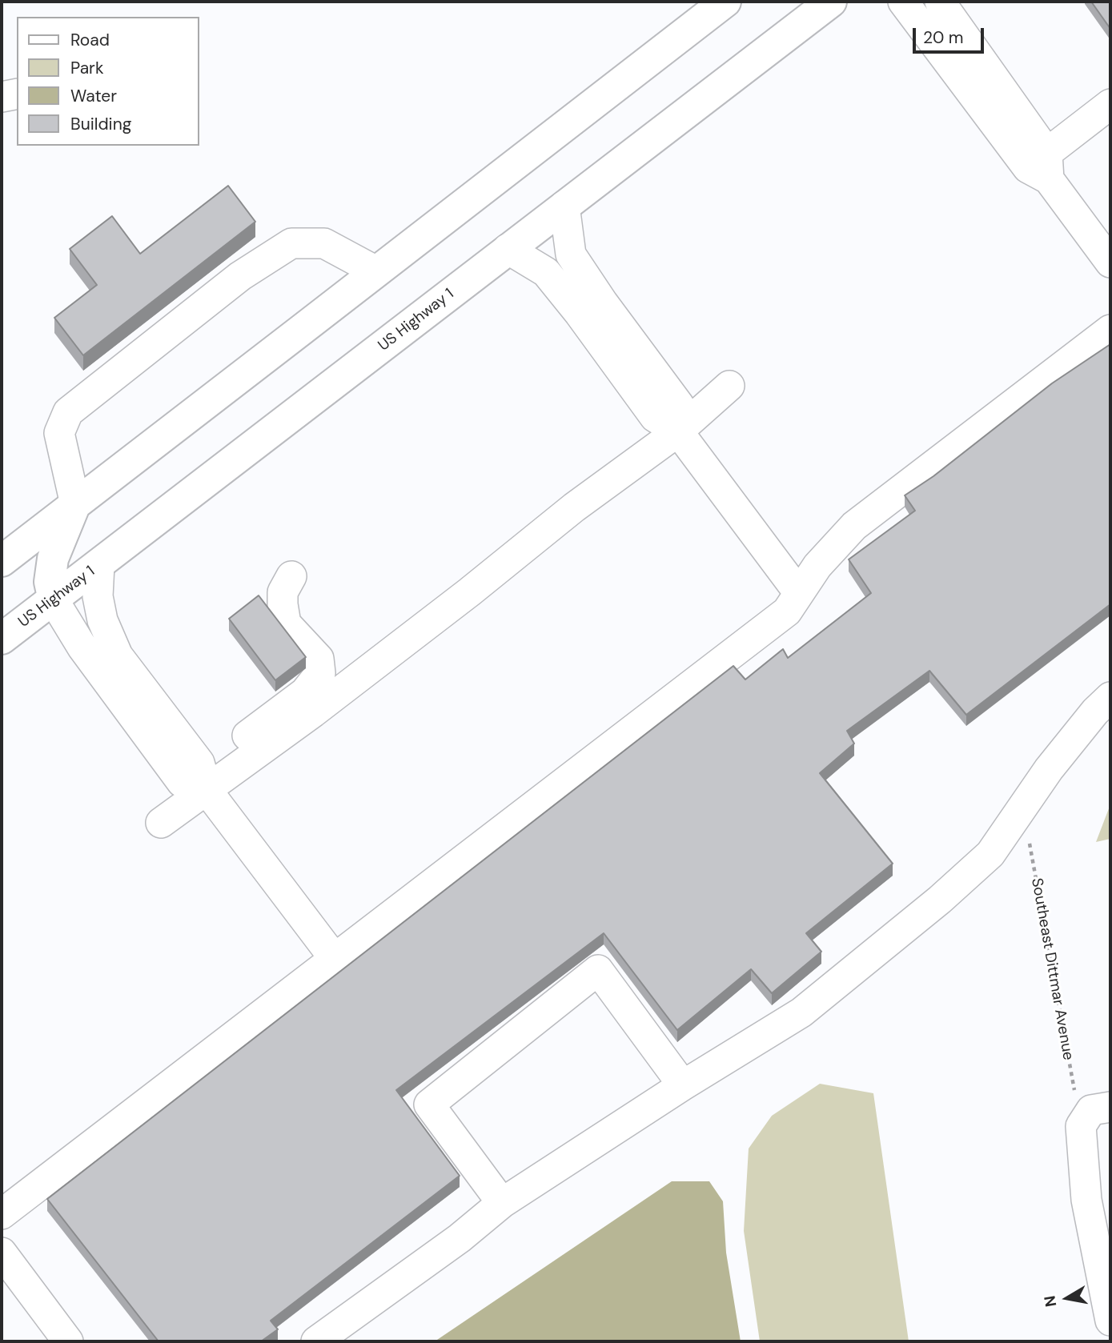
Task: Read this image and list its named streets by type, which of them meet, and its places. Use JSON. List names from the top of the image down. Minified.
{"streets":{"main road":["US Highway 1"],"path":["Southeast Dittmar Avenue"]},"legend":["Road","Park","Water","Building"],"scale_bar":"20 m","north":"left"}
